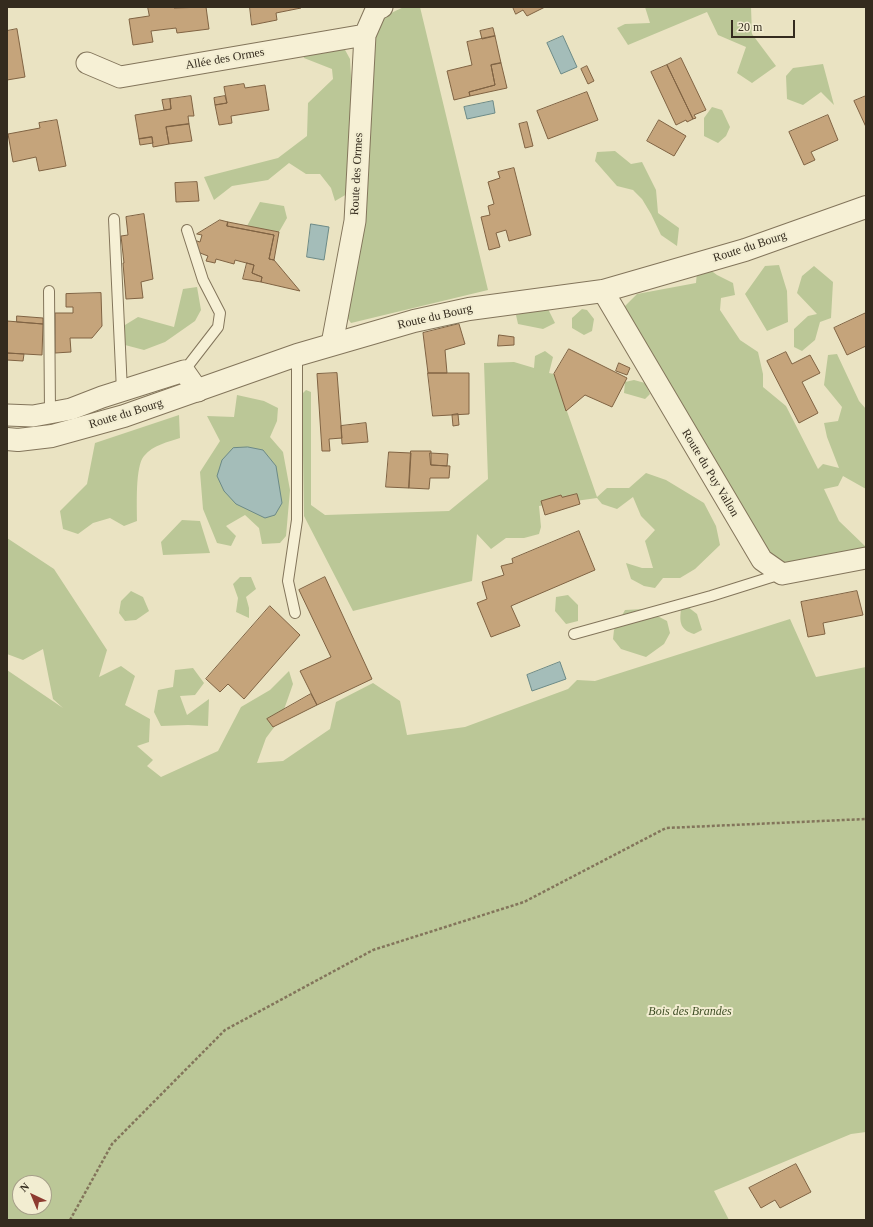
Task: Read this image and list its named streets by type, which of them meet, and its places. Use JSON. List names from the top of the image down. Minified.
{"streets":{"street":["Allée des Ormes","Route des Ormes","Route du Bourg","Route du Puy Vallon"]},"crossings":[["Allée des Ormes","Route des Ormes"],["Route des Ormes","Route du Bourg"],["Route du Bourg","Route du Puy Vallon"]],"parks":["Bois des Brandes"],"scale_bar":"20 m","north":"top left"}
